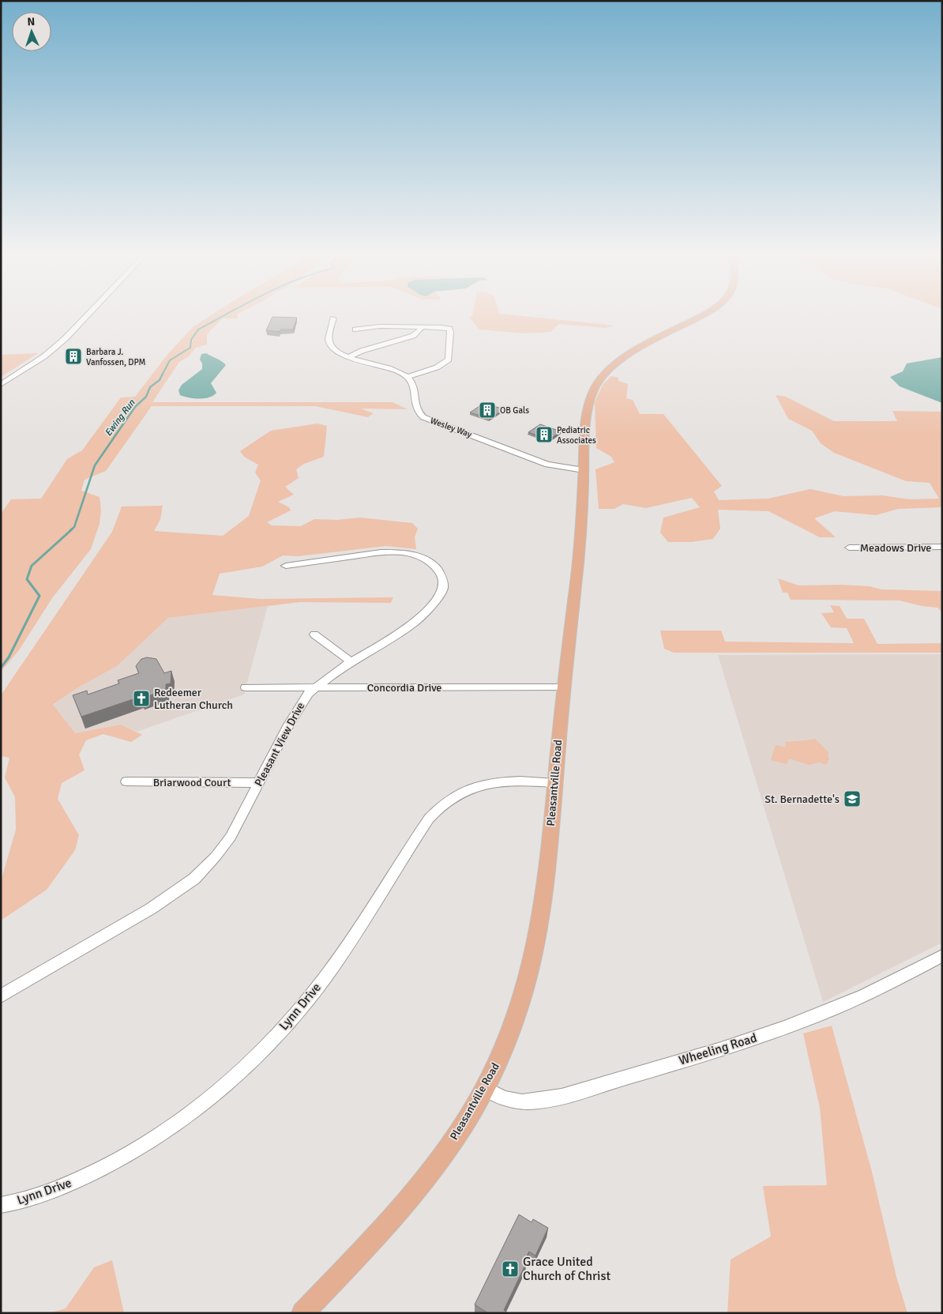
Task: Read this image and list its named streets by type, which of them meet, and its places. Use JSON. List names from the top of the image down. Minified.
{"streets":{"main road":["Pleasantville Road"],"street":["Wesley Way","Meadows Drive","Concordia Drive","Pleasant View Drive","Briarwood Court","Lynn Drive","Wheeling Road"]},"crossings":[["Wesley Way","Pleasantville Road"],["Concordia Drive","Pleasant View Drive"],["Concordia Drive","Pleasantville Road"],["Pleasant View Drive","Briarwood Court"],["Pleasantville Road","Lynn Drive"],["Pleasantville Road","Wheeling Road"]],"water":["Ewing Run"],"places":{"building":["Barbara J. Vanfossen, DPM","OB Gals","Pediatric Associates"],"church":["Redeemer Lutheran Church","Grace United Church of Christ"],"school or university":["St. Bernadette's"]},"north":"top"}
